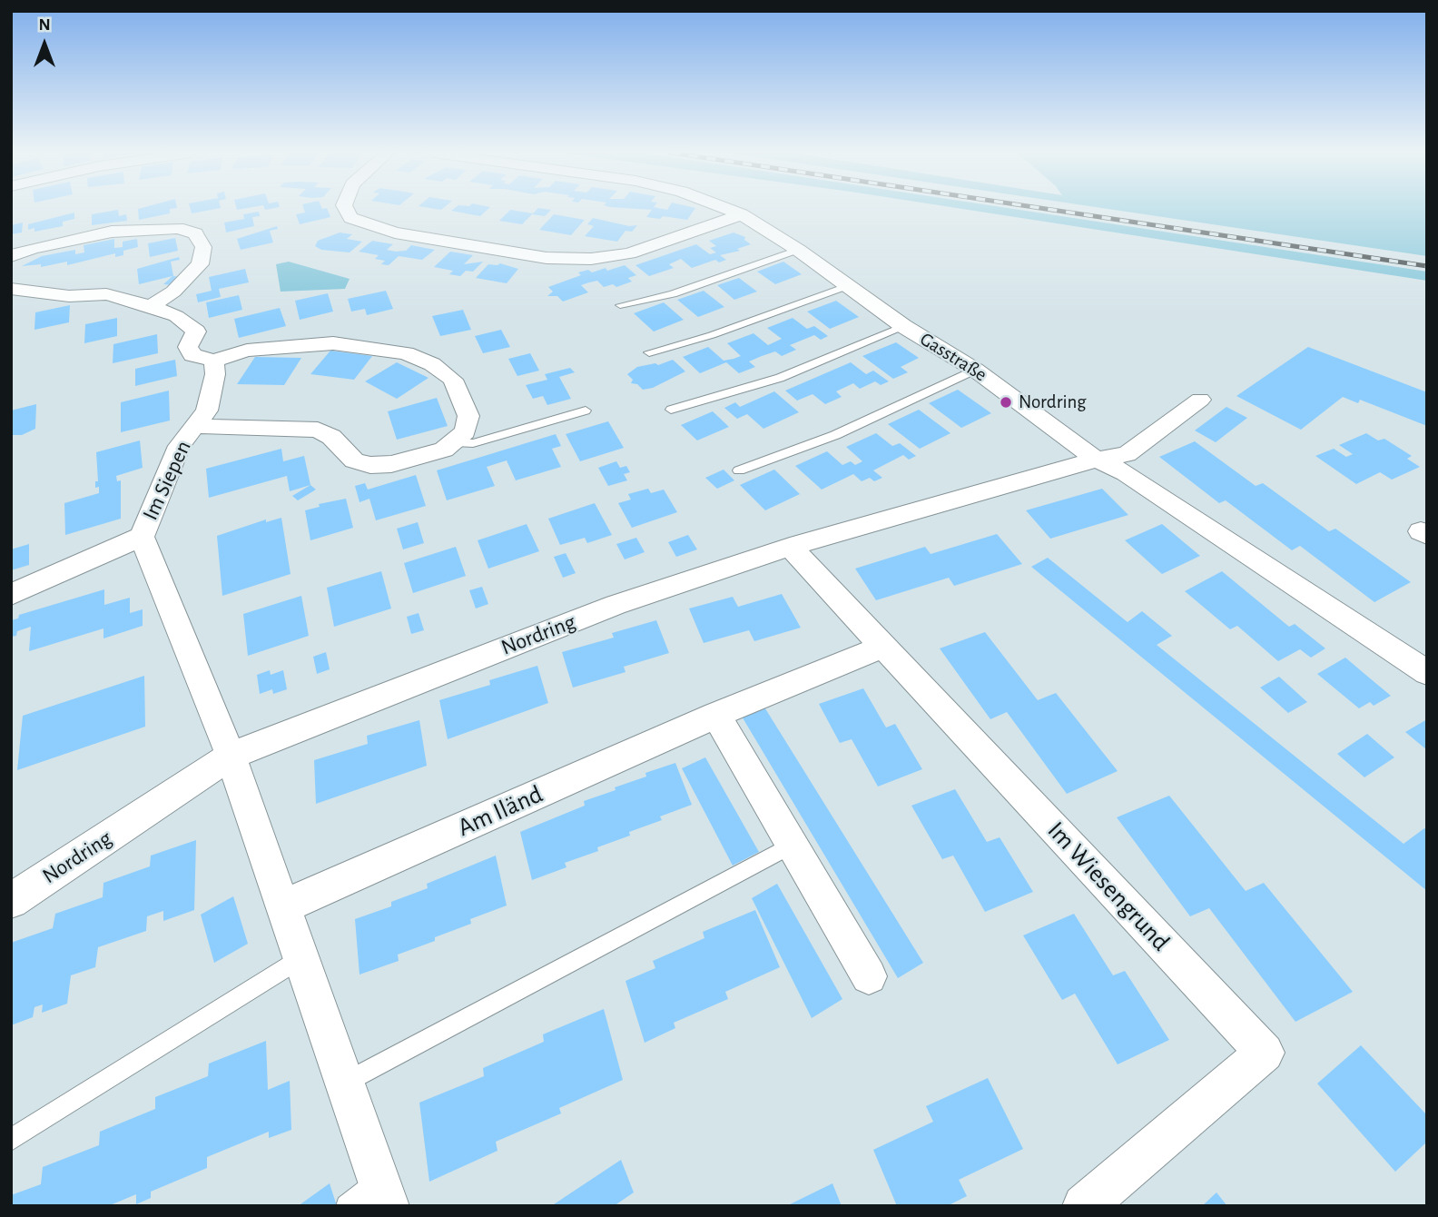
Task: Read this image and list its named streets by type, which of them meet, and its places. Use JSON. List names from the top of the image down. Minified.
{"streets":{"street":["Gasstraße","Im Siepen","Nordring","Am Iländ","Im Wiesengrund"]},"crossings":[["Gasstraße","Nordring"],["Im Siepen","Nordring"],["Nordring","Im Wiesengrund"],["Am Iländ","Im Wiesengrund"]],"places":["Nordring"],"north":"top"}
